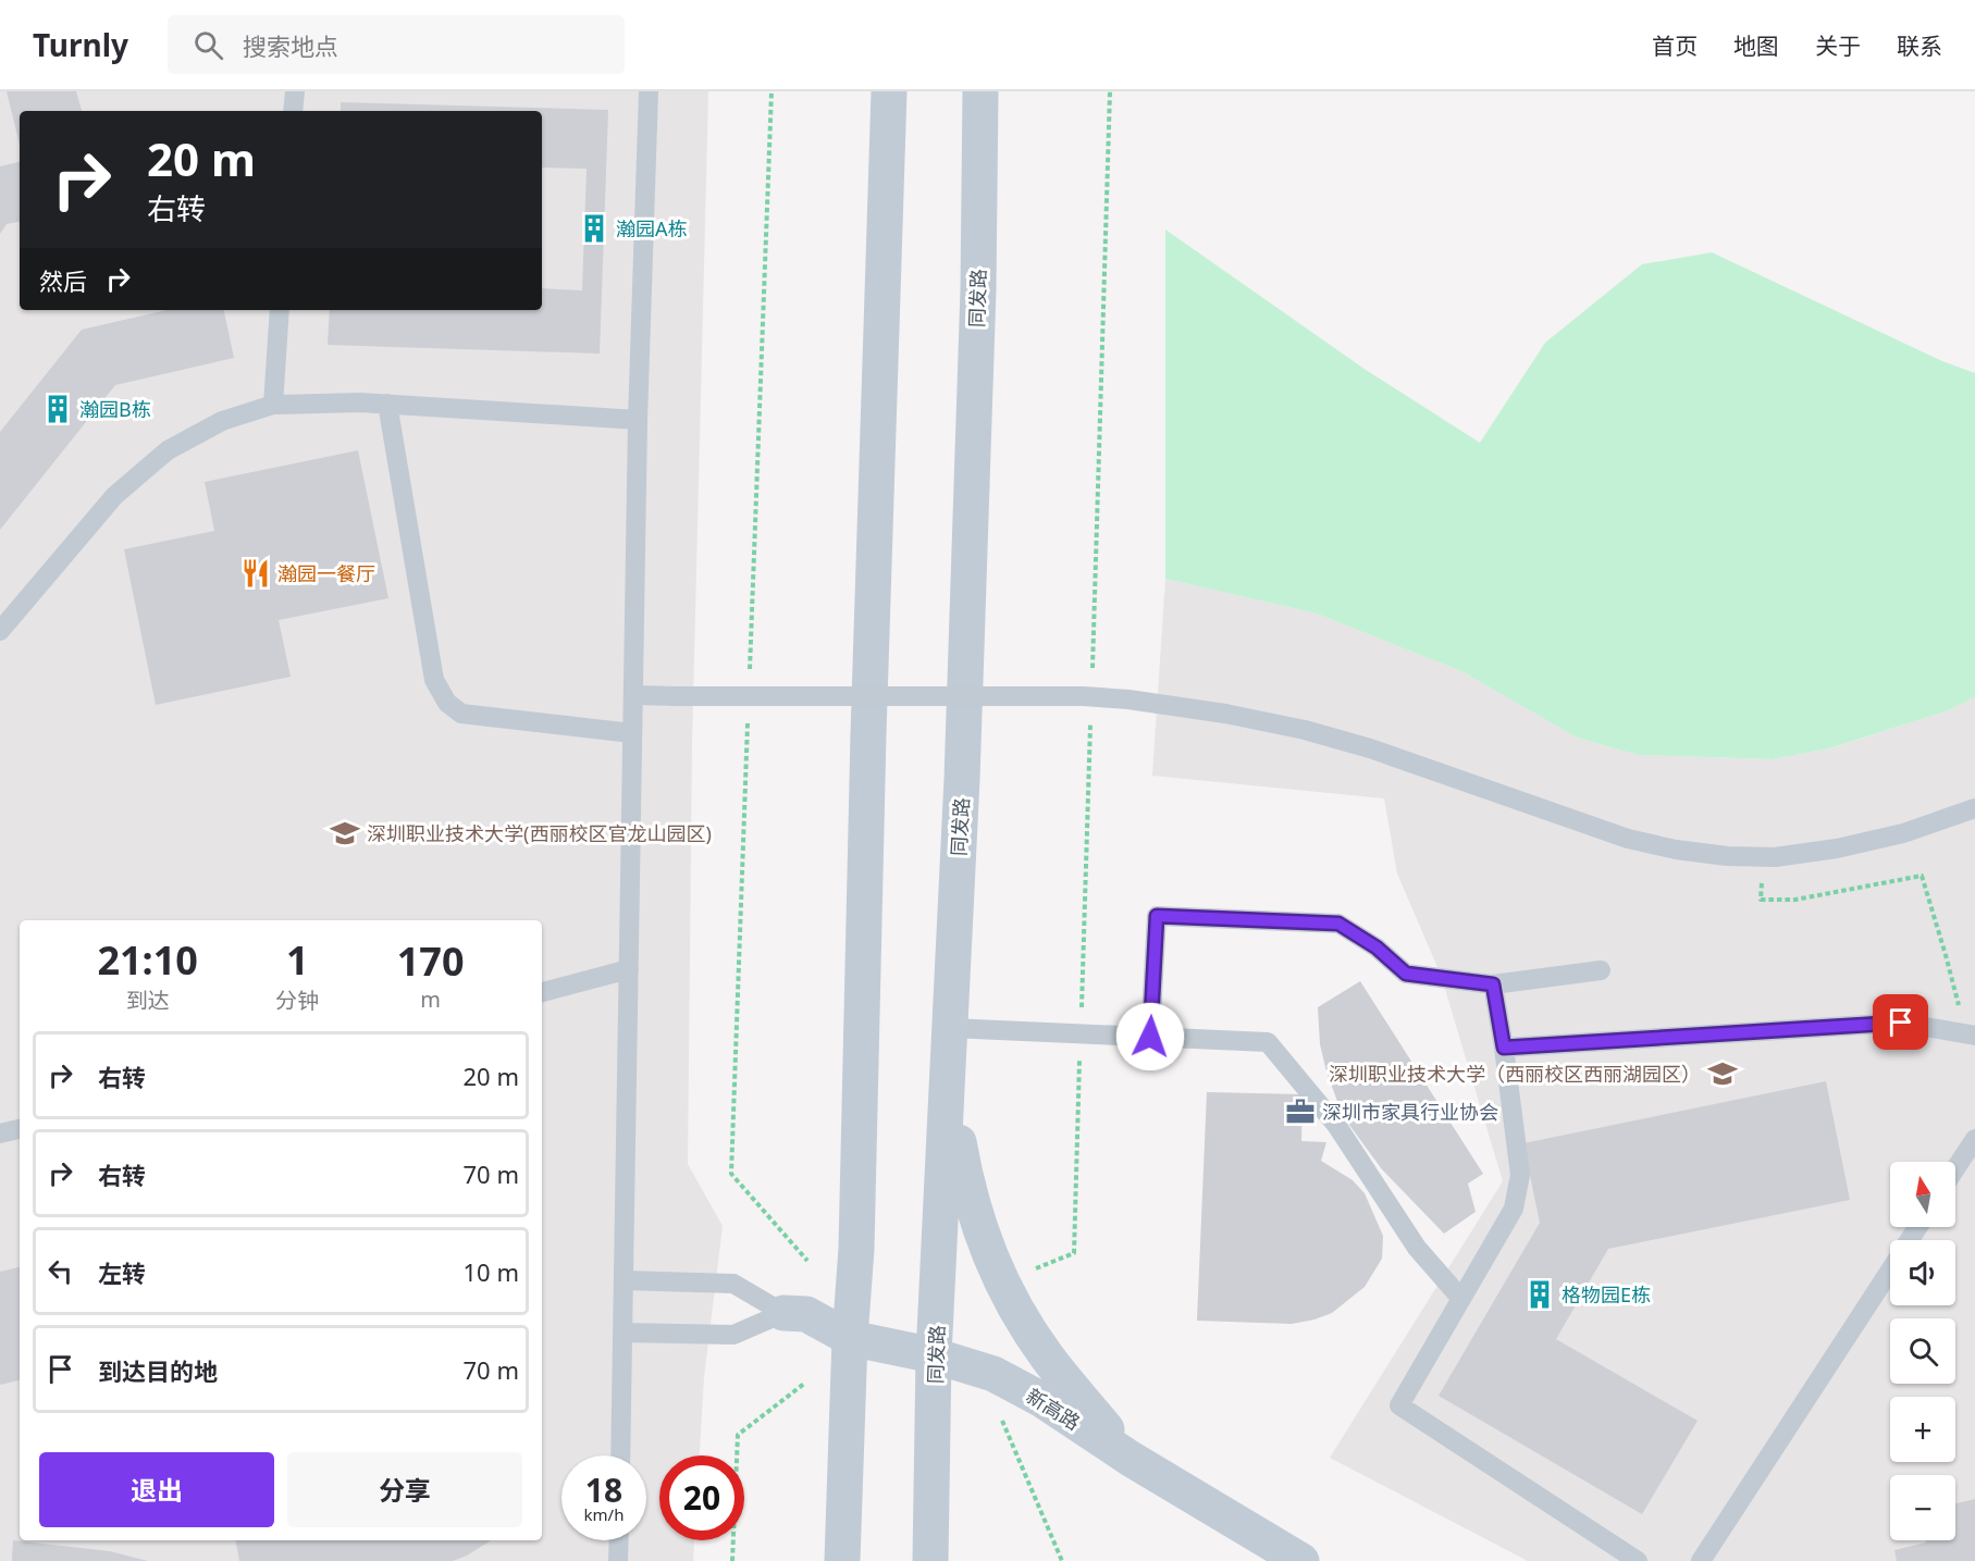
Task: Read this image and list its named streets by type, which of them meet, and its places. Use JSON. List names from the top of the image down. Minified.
{"streets":{"main road":["同发路","新高路"]},"crossings":[["同发路","新高路"]],"places":{"building":["瀚园A栋","瀚园B栋","格物园E栋"],"restaurant":["瀚园一餐厅"],"school or university":["深圳职业技术大学(西丽校区官龙山园区)","深圳职业技术大学（西丽校区西丽湖园区）"],"office":["深圳市家具行业协会"]},"north":"top","page":{"header":"Turnly","search":"搜索地点","nav":["首页","地图","关于","联系"],"turn":["20 m","右转"],"then":"然后","eta":["21:10","到达","1","分钟","170","m"],"list":[{"name":"右转","value":"20 m"},{"name":"右转","value":"70 m"},{"name":"左转","value":"10 m"},{"name":"到达目的地","value":"70 m"}],"map_buttons":["+","−"],"buttons":["退出","分享"],"speed":"18 km/h","limit":"20"}}
